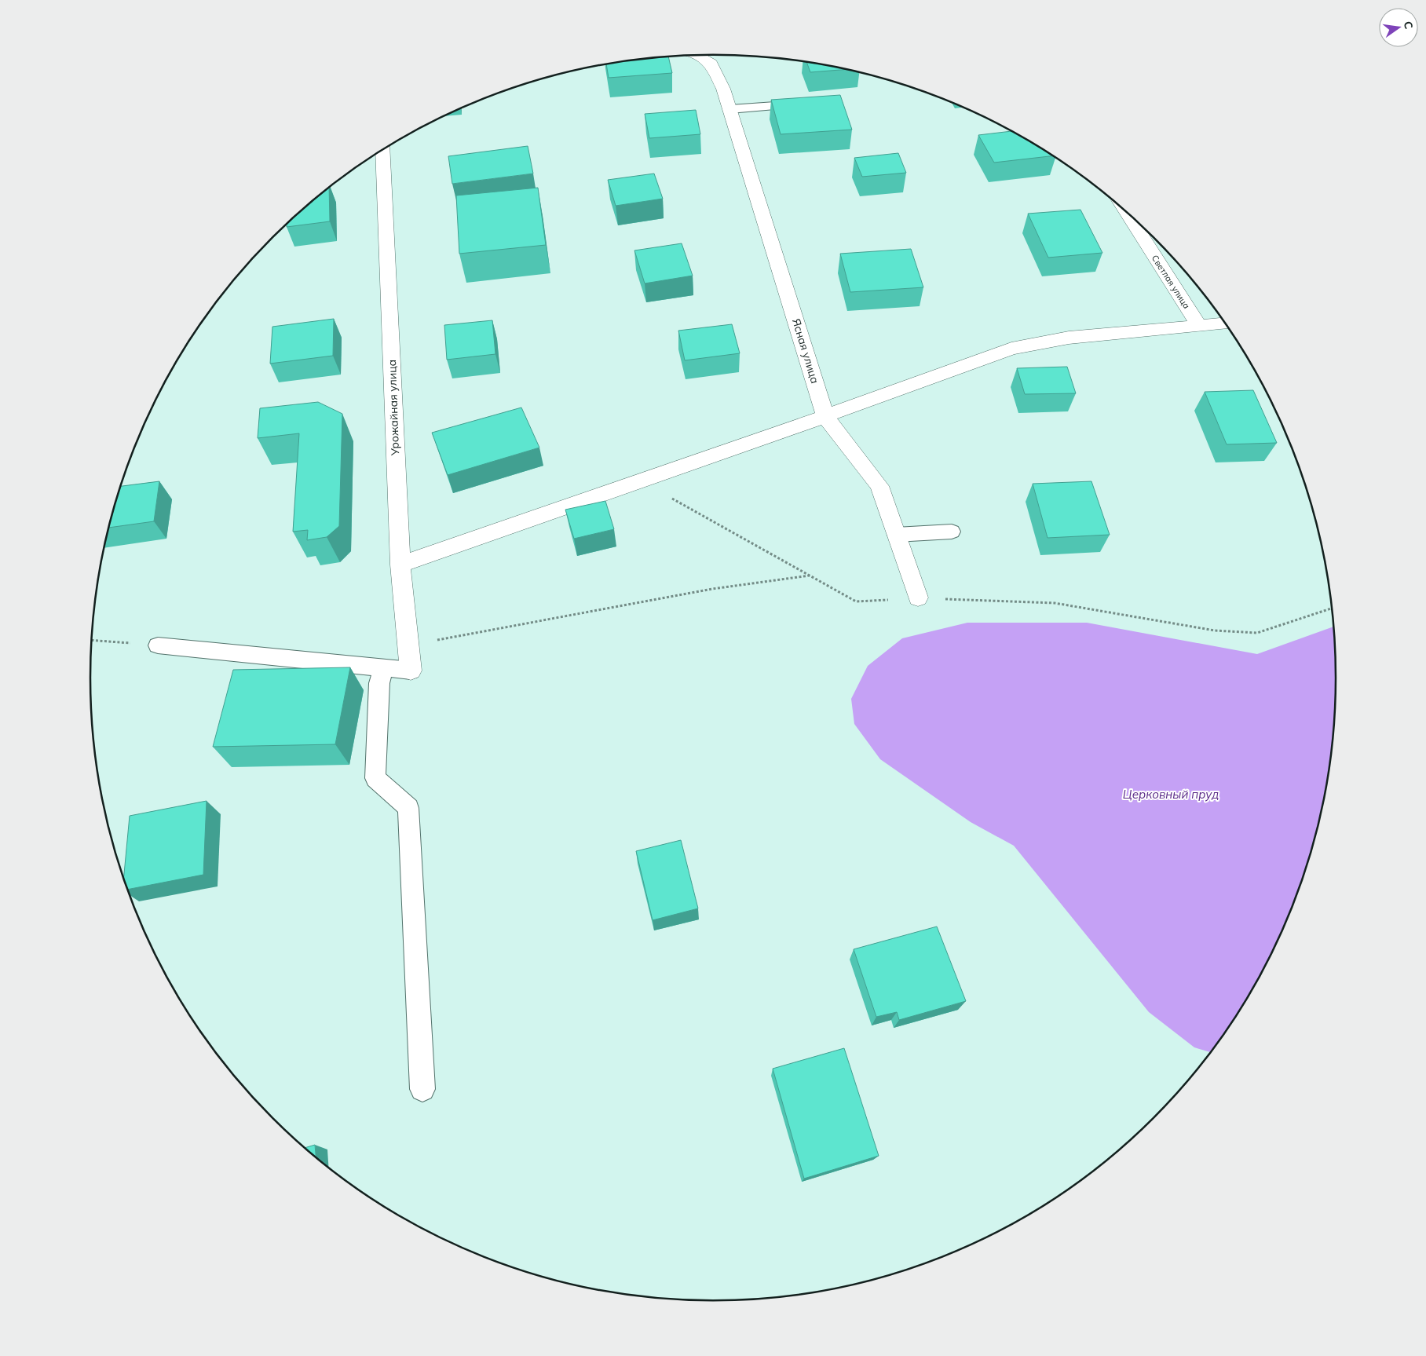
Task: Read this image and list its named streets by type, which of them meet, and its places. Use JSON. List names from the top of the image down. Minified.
{"streets":{"street":["Светлая улица","Ясная улица","Урожайная улица"]},"water":["Церковный пруд"],"north":"right"}
